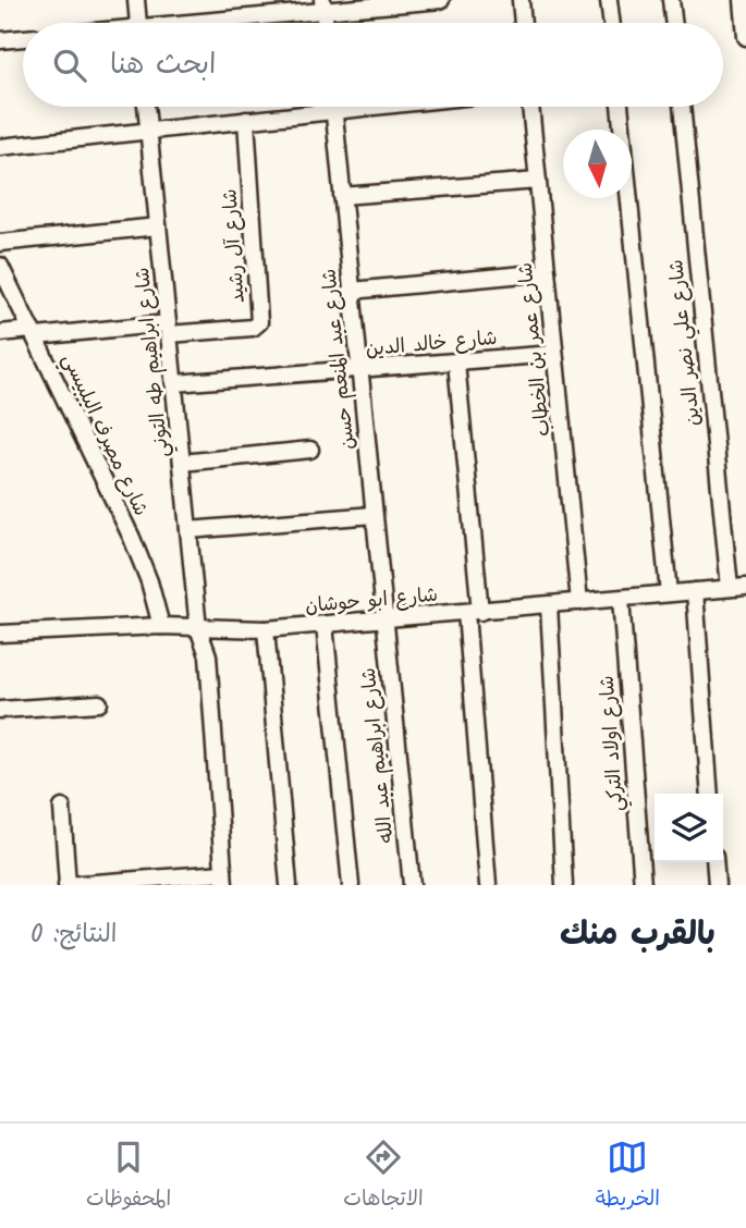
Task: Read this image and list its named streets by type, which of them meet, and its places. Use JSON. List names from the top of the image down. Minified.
{"streets":{"street":["شارع آل رشيد","شارع خالد الدين","شارع علي نصر الدين","شارع عمر بن الخطاب","شارع عبد المنعم حسن","شارع ابراهيم طه التوني","شارع مصرف البلبيسي","شارع ابو حوشان","شارع اولاد التركي","شارع ابراهيم عبد الله"]},"crossings":[["شارع آل رشيد","شارع ابراهيم طه التوني"],["شارع خالد الدين","شارع عمر بن الخطاب"],["شارع خالد الدين","شارع عبد المنعم حسن"],["شارع خالد الدين","شارع ابراهيم طه التوني"],["شارع علي نصر الدين","شارع ابو حوشان"],["شارع عمر بن الخطاب","شارع ابو حوشان"],["شارع عبد المنعم حسن","شارع ابو حوشان"],["شارع عبد المنعم حسن","شارع ابراهيم عبد الله"],["شارع ابراهيم طه التوني","شارع ابو حوشان"],["شارع مصرف البلبيسي","شارع ابو حوشان"],["شارع ابو حوشان","شارع اولاد التركي"],["شارع ابو حوشان","شارع ابراهيم عبد الله"]],"north":"bottom","page":{"search":"ابحث هنا","heading":["بالقرب منك","النتائج: 0"],"nav":["الخريطة","الاتجاهات","المحفوظات"]}}
